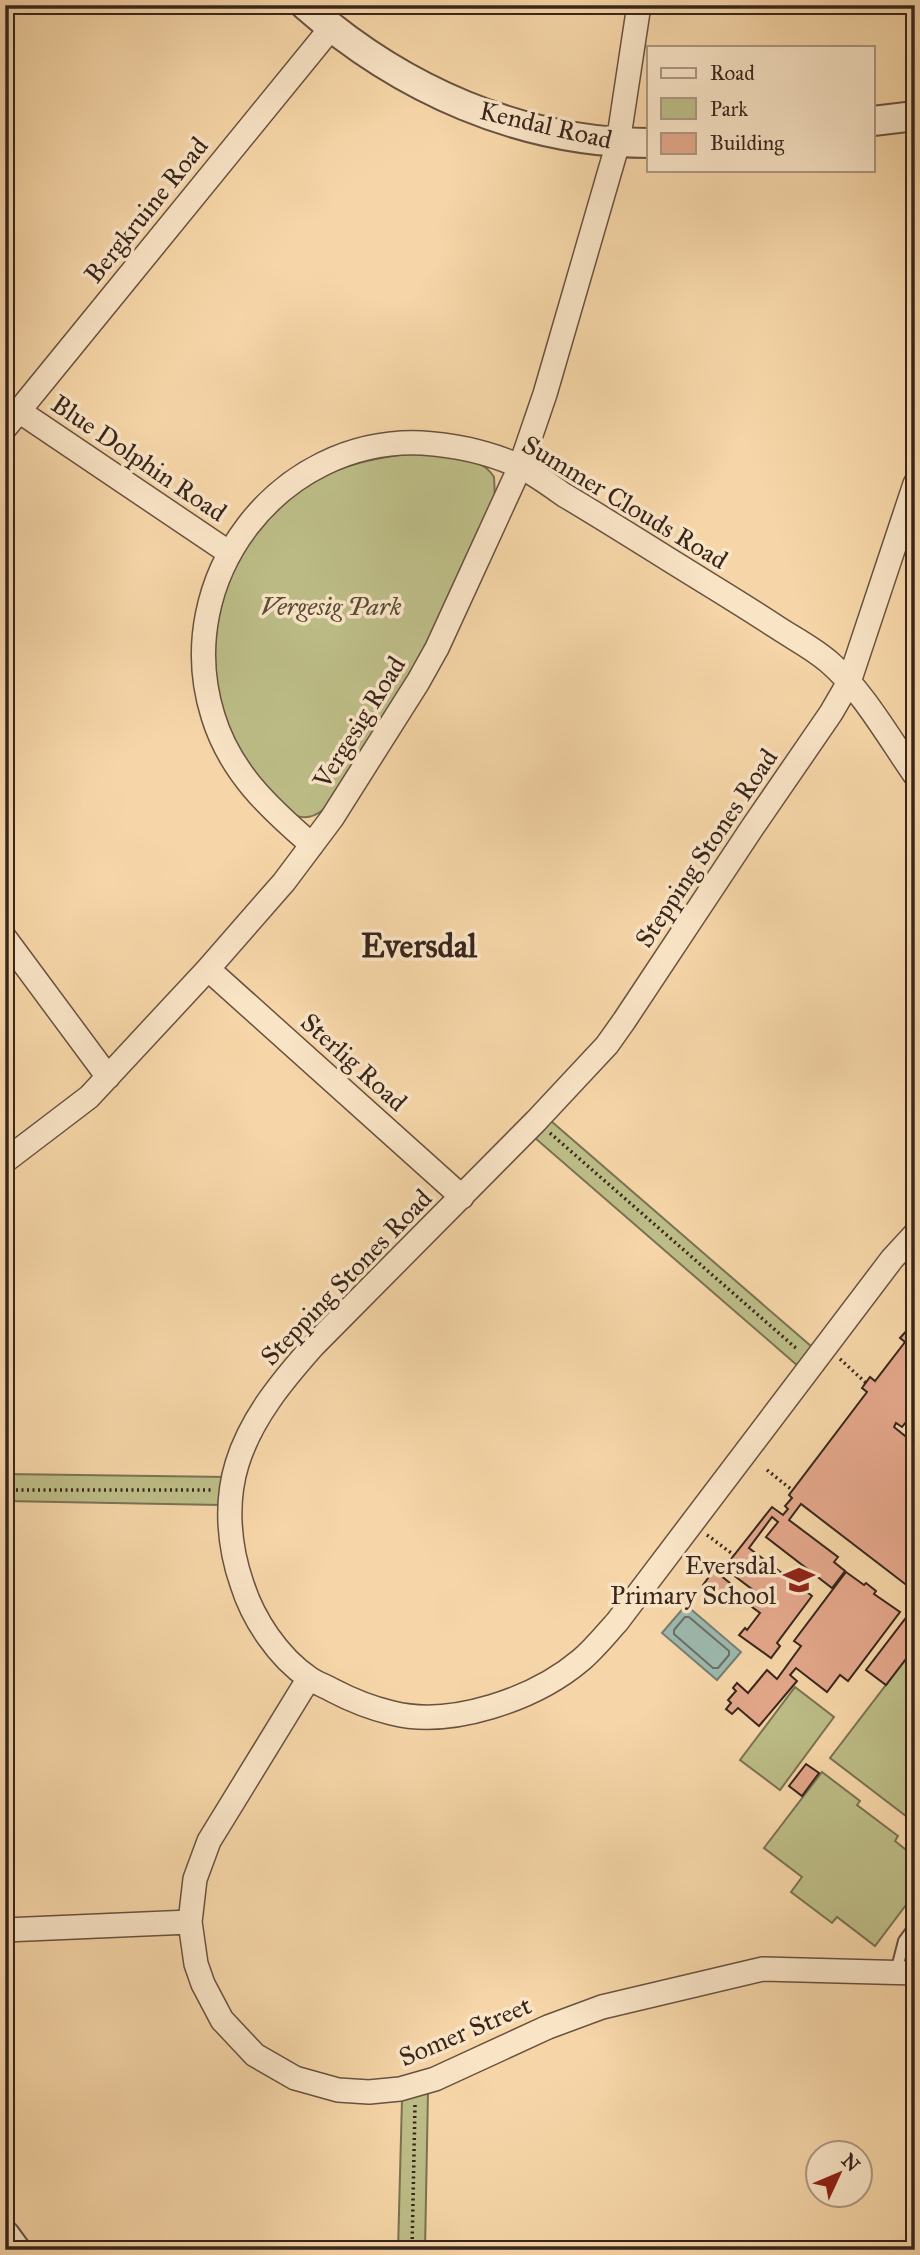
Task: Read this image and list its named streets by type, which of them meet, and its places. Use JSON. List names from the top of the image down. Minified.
{"streets":{"street":["Kendal Road","Bergkruine Road","Blue Dolphin Road","Summer Clouds Road","Vergesig Road","Stepping Stones Road","Sterlig Road","Somer Street"]},"crossings":[["Kendal Road","Bergkruine Road"],["Kendal Road","Vergesig Road"],["Bergkruine Road","Blue Dolphin Road"],["Blue Dolphin Road","Summer Clouds Road"],["Summer Clouds Road","Vergesig Road"],["Summer Clouds Road","Stepping Stones Road"],["Vergesig Road","Sterlig Road"],["Stepping Stones Road","Sterlig Road"],["Stepping Stones Road","Somer Street"]],"districts":["Eversdal"],"parks":["Vergesig Park"],"places":{"school or university":["Eversdal Primary School"]},"legend":["Road","Park","Building"],"north":"top right"}
